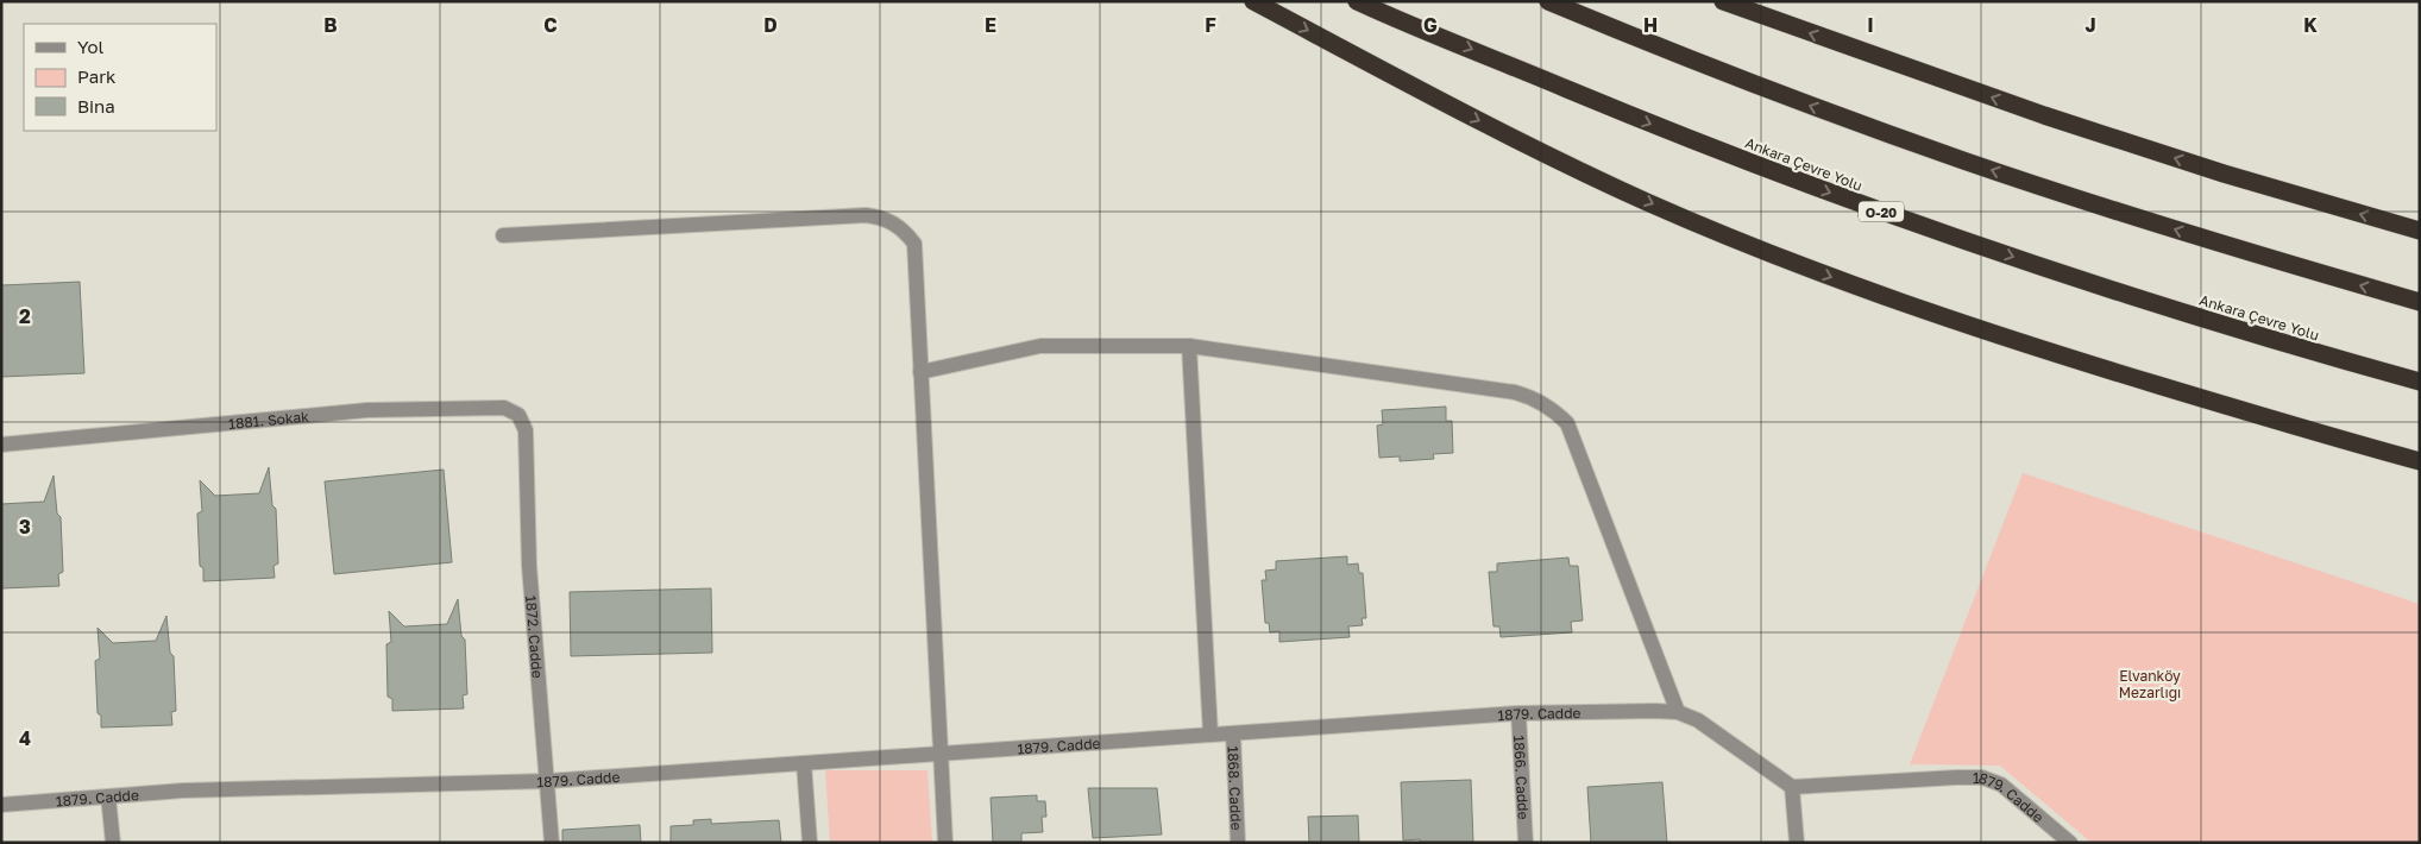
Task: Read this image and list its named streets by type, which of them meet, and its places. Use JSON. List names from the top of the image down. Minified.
{"streets":{"highway":["Ankara Çevre Yolu","O-20"],"street":["1881. Sokak","1872. Cadde","1879. Cadde","1866. Cadde","1868. Cadde"]},"crossings":[["1881. Sokak","1872. Cadde"],["1872. Cadde","1879. Cadde"],["1879. Cadde","1866. Cadde"],["1879. Cadde","1868. Cadde"]],"parks":["Elvanköy Mezarlığı"],"legend":["Yol","Park","Bina"],"grid":{"columns":["B","C","D","E","F","G","H","I","J","K"],"rows":["2","3","4"]}}
